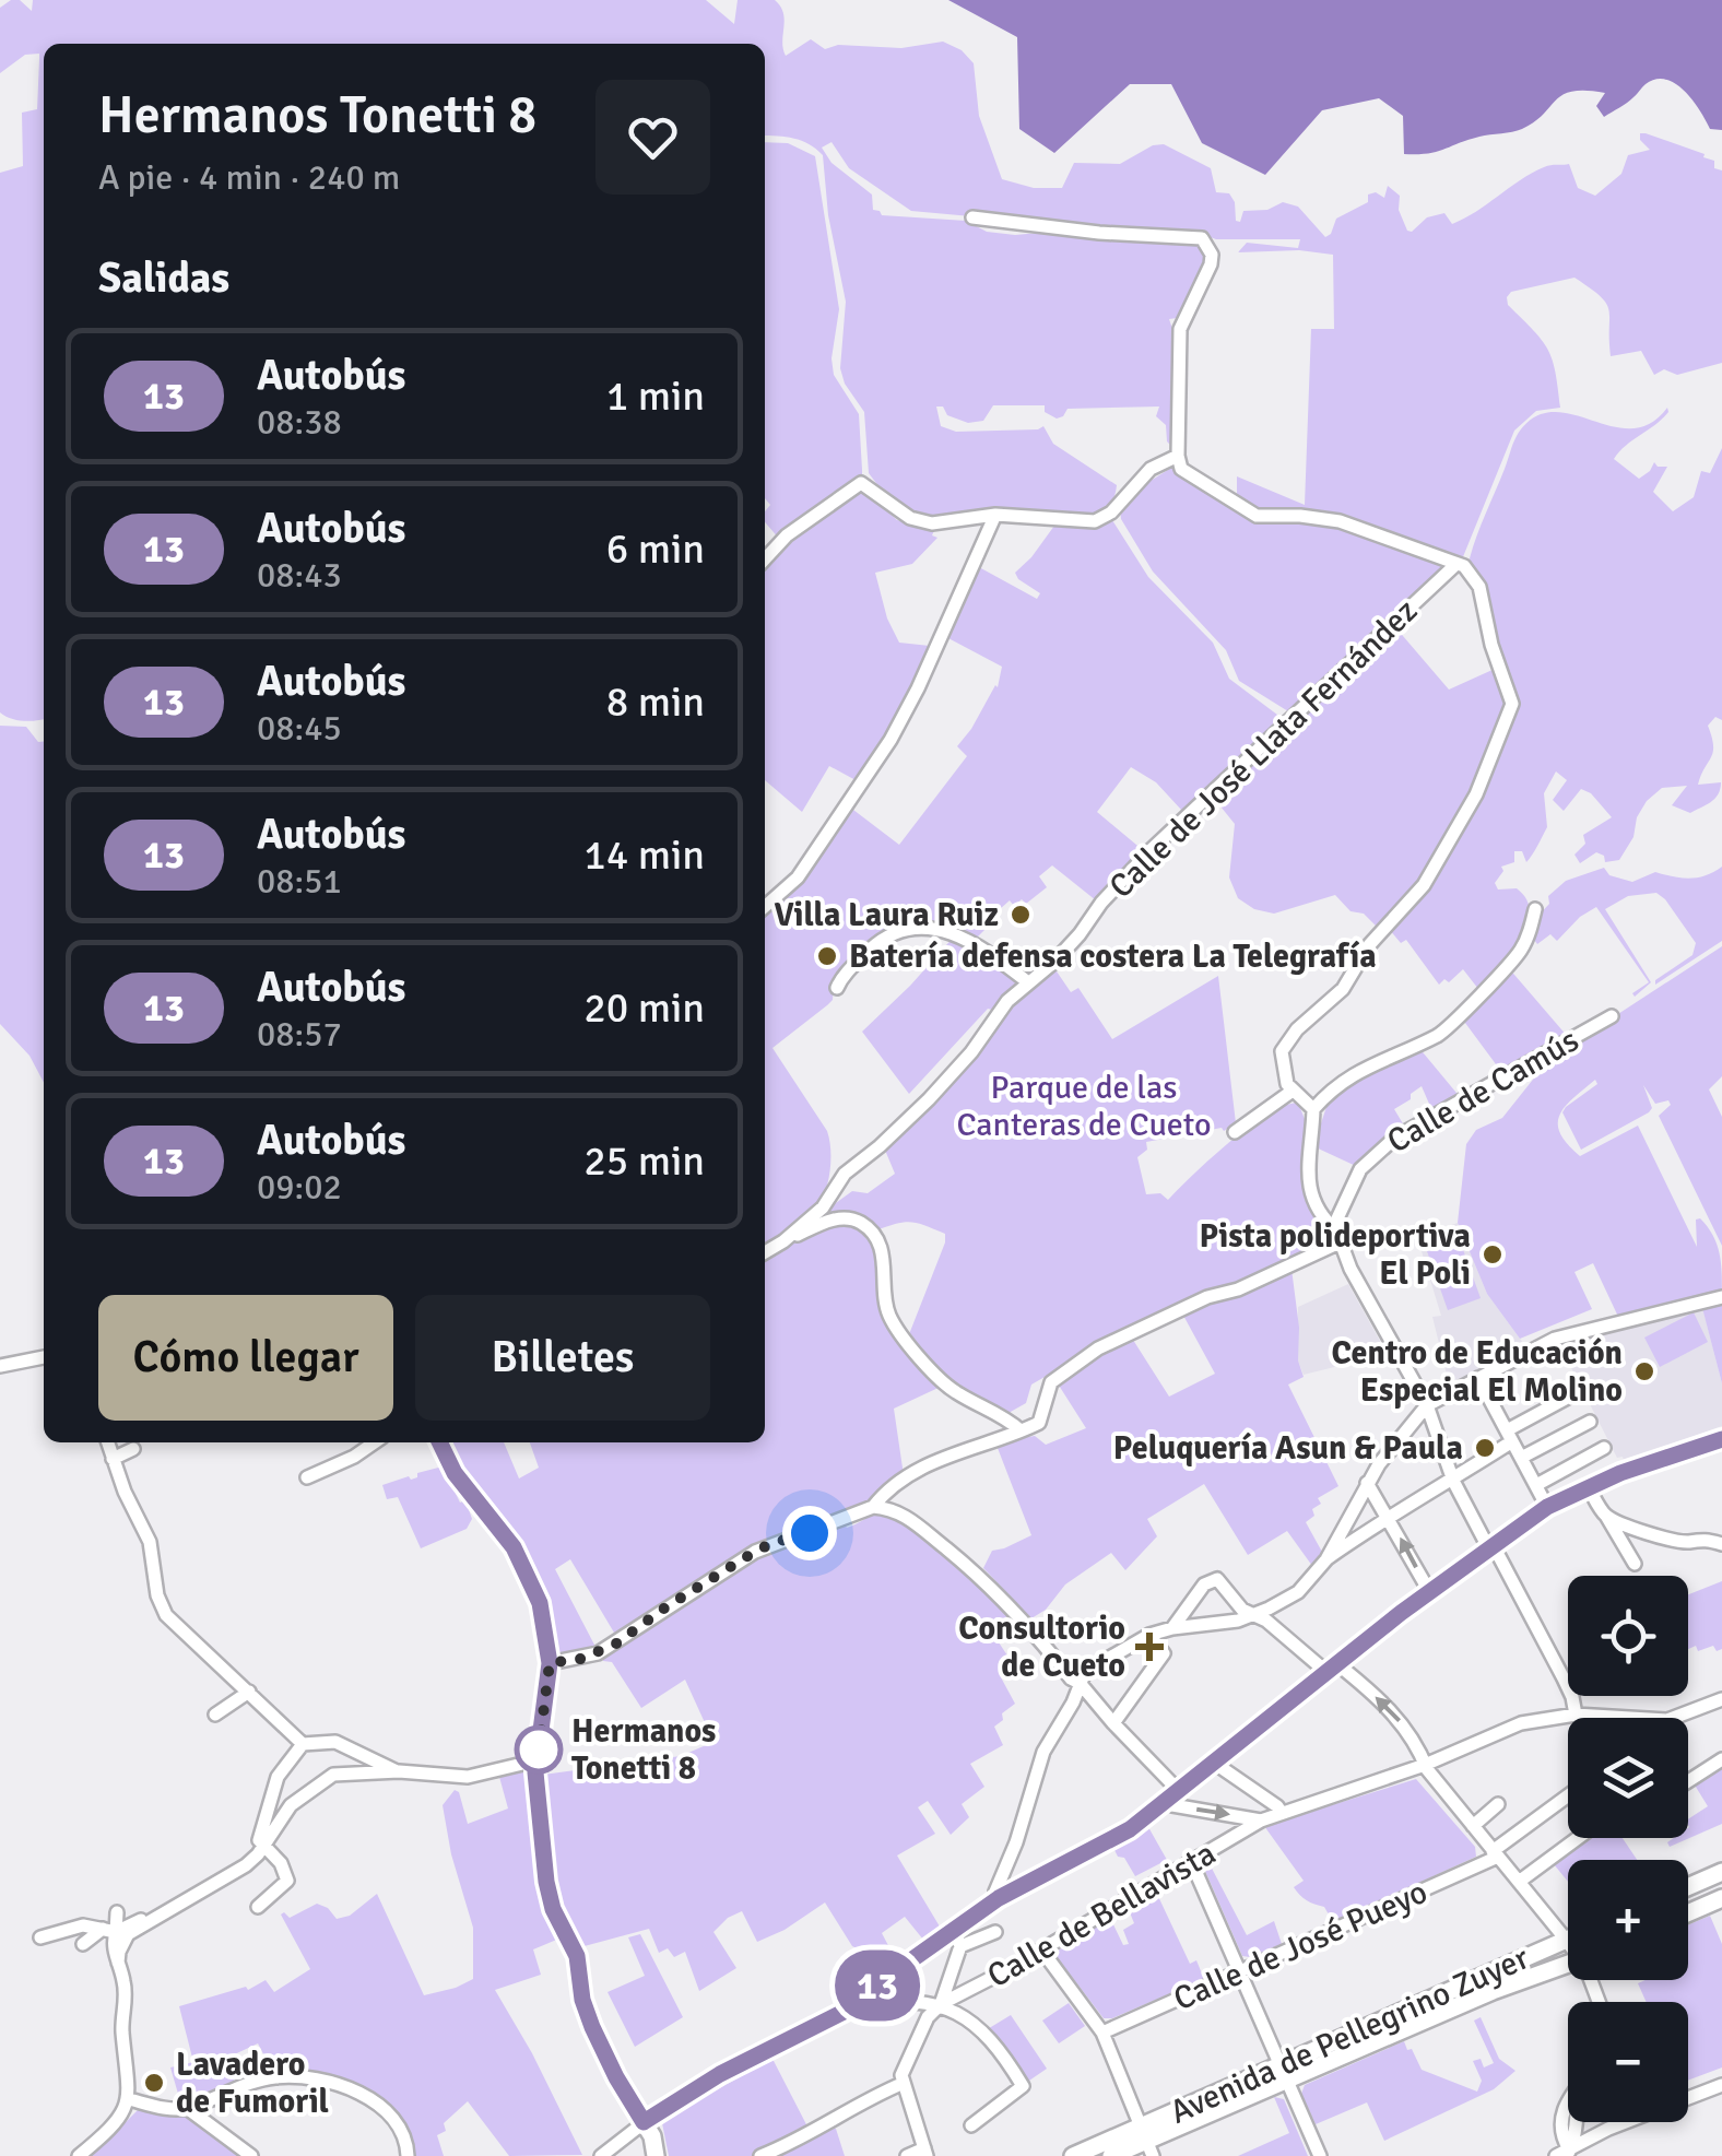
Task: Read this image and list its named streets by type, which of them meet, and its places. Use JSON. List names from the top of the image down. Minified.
{"streets":{"main road":["Avenida de Pellegrino Zuyer"],"street":["Calle de José Llata Fernández","Calle de Camús","Calle de Bellavista","Calle de José Pueyo"]},"parks":["Parque de las Canteras de Cueto"],"places":{"other":["Villa Laura Ruiz","Batería defensa costera La Telegrafía","Pista polideportiva El Poli","Centro de Educación Especial El Molino","Peluquería Asun & Paula","Hermanos Tonetti 8","Lavadero de Fumoril"],"health":["Consultorio de Cueto"]},"lines":["bus line 13"],"page":{"on_map":"13","heading":[["Hermanos Tonetti 8","A pie · 4 min · 240 m"],"Salidas"],"list":[{"mark":"13","name":"Autobús","note":"08:38","value":"1 min"},{"mark":"13","name":"Autobús","note":"08:43","value":"6 min"},{"mark":"13","name":"Autobús","note":"08:45","value":"8 min"},{"mark":"13","name":"Autobús","note":"08:51","value":"14 min"},{"mark":"13","name":"Autobús","note":"08:57","value":"20 min"},{"mark":"13","name":"Autobús","note":"09:02","value":"25 min"}],"buttons":["Cómo llegar","Billetes"],"map_buttons":["+","−"]}}
